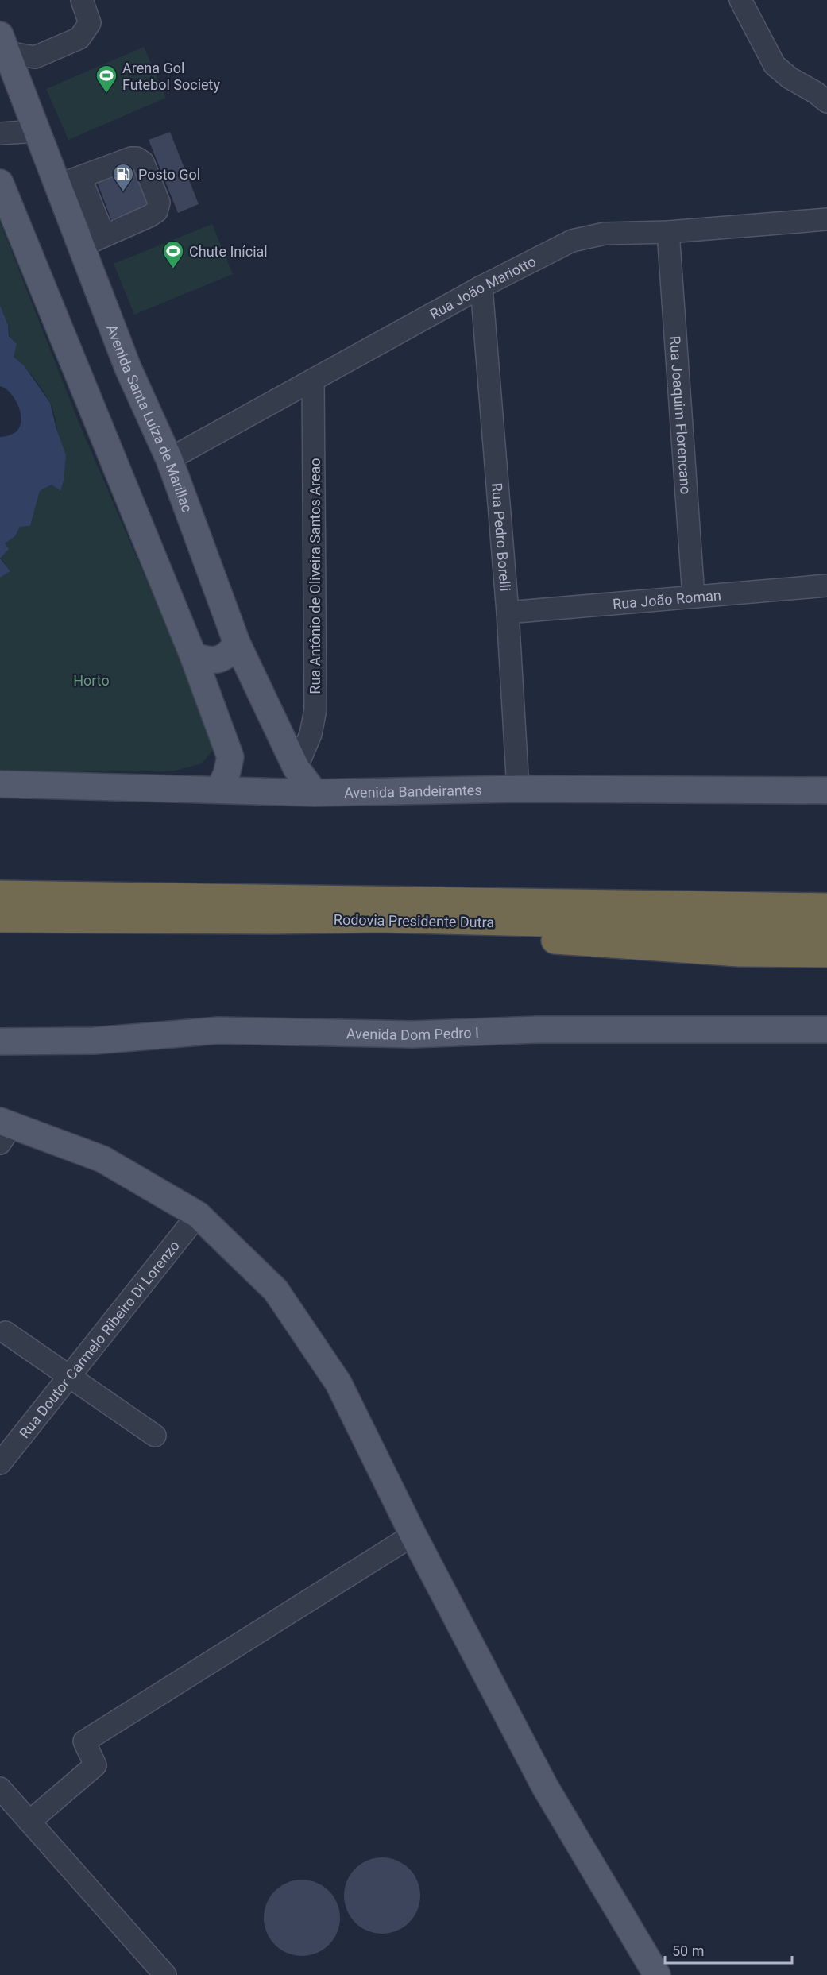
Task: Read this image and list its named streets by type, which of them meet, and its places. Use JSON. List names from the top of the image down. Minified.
{"streets":{"highway":["Rodovia Presidente Dutra"],"main road":["Avenida Santa Luíza de Marillac","Avenida Bandeirantes","Avenida Dom Pedro I"],"street":["Rua João Mariotto","Rua Joaquim Florencano","Rua Pedro Borelli","Rua Antônio de Oliveira Santos Areao","Rua João Roman","Rua Doutor Carmelo Ribeiro Di Lorenzo"]},"crossings":[["Rua João Mariotto","Rua Joaquim Florencano"],["Rua João Mariotto","Avenida Santa Luíza de Marillac"],["Rua João Mariotto","Rua Pedro Borelli"],["Rua João Mariotto","Rua Antônio de Oliveira Santos Areao"],["Rua Joaquim Florencano","Rua João Roman"],["Avenida Santa Luíza de Marillac","Rua Antônio de Oliveira Santos Areao"],["Avenida Santa Luíza de Marillac","Avenida Bandeirantes"],["Rua Pedro Borelli","Rua João Roman"],["Rua Pedro Borelli","Avenida Bandeirantes"]],"parks":["Horto"],"places":{"sports":["Arena Gol Futebol Society","Chute Inícial"],"fuel station":["Posto Gol"]},"scale_bar":"50 m"}
